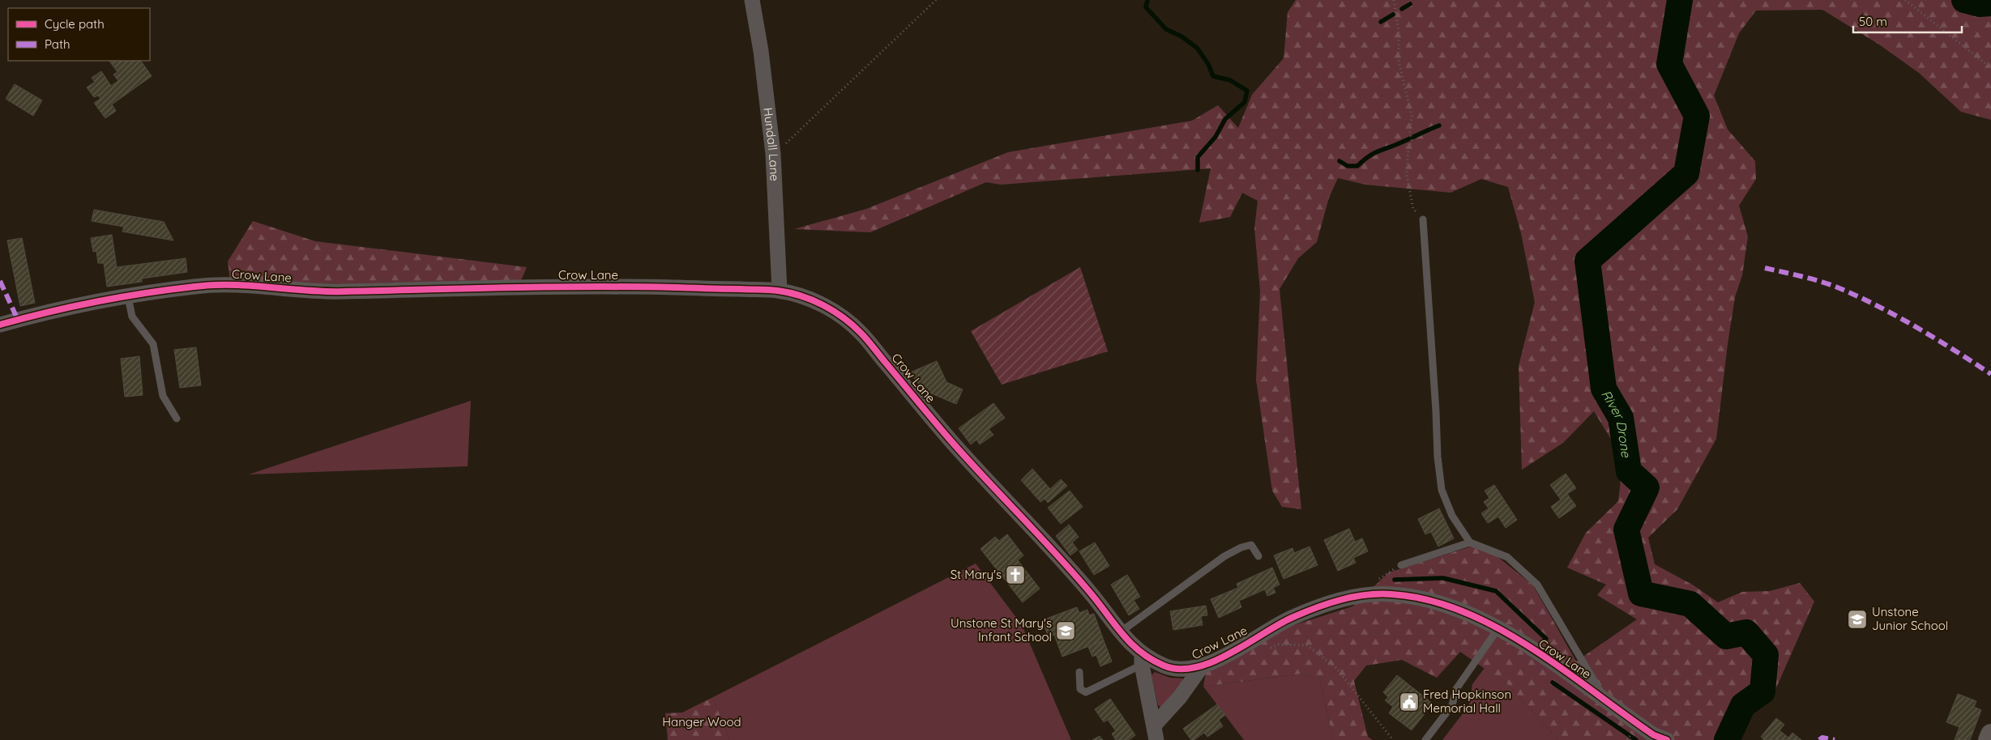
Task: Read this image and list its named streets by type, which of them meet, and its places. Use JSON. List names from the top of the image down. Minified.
{"streets":{"street":["Hundall Lane","Crow Lane"]},"crossings":[["Hundall Lane","Crow Lane"]],"water":["River Drone"],"parks":["Hanger Wood"],"places":{"church":["St Mary's"],"school or university":["Unstone Junior School","Unstone St Mary's Infant School"],"public building":["Fred Hopkinson Memorial Hall"]},"legend":["Cycle path","Path"],"scale_bar":"50 m"}
